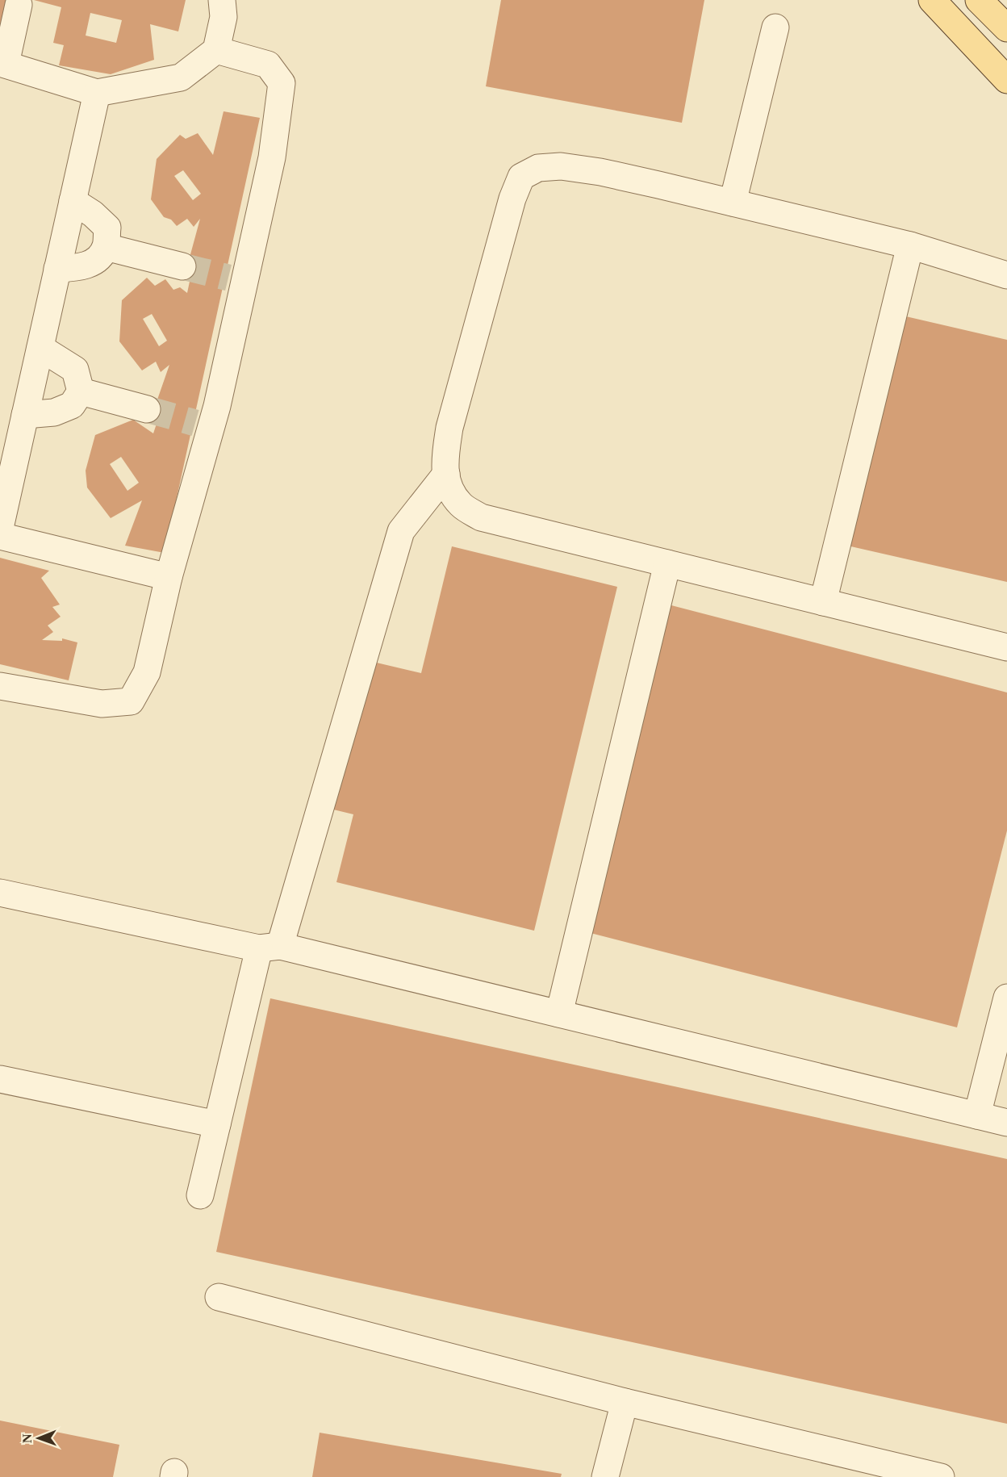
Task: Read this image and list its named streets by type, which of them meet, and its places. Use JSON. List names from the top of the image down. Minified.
{"north":"left"}
